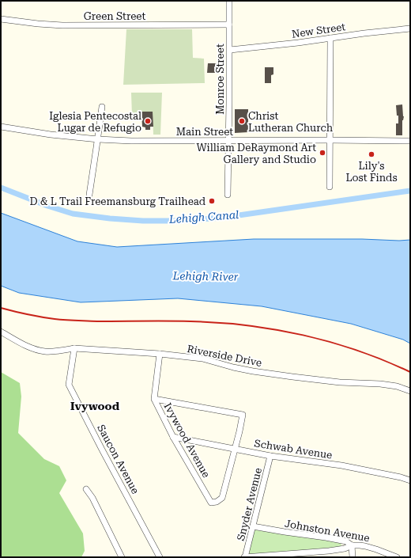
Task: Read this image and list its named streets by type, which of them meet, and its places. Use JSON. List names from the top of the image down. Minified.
{"streets":{"street":["Green Street","New Street","Monroe Street","Main Street","Riverside Drive","Ivywood Avenue","Schwab Avenue","Saucon Avenue","Snyder Avenue","Johnston Avenue"]},"crossings":[["Green Street","Monroe Street"],["New Street","Monroe Street"],["Monroe Street","Main Street"],["Riverside Drive","Ivywood Avenue"],["Riverside Drive","Saucon Avenue"],["Ivywood Avenue","Schwab Avenue"],["Schwab Avenue","Snyder Avenue"],["Snyder Avenue","Johnston Avenue"]],"districts":["Ivywood"],"water":["Lehigh Canal","Lehigh River"],"places":["Iglesia Pentecostal Lugar de Refugio","Christ Lutheran Church","William DeRaymond Art Gallery and Studio","Lily's Lost Finds","D & L Trail Freemansburg Trailhead"]}
